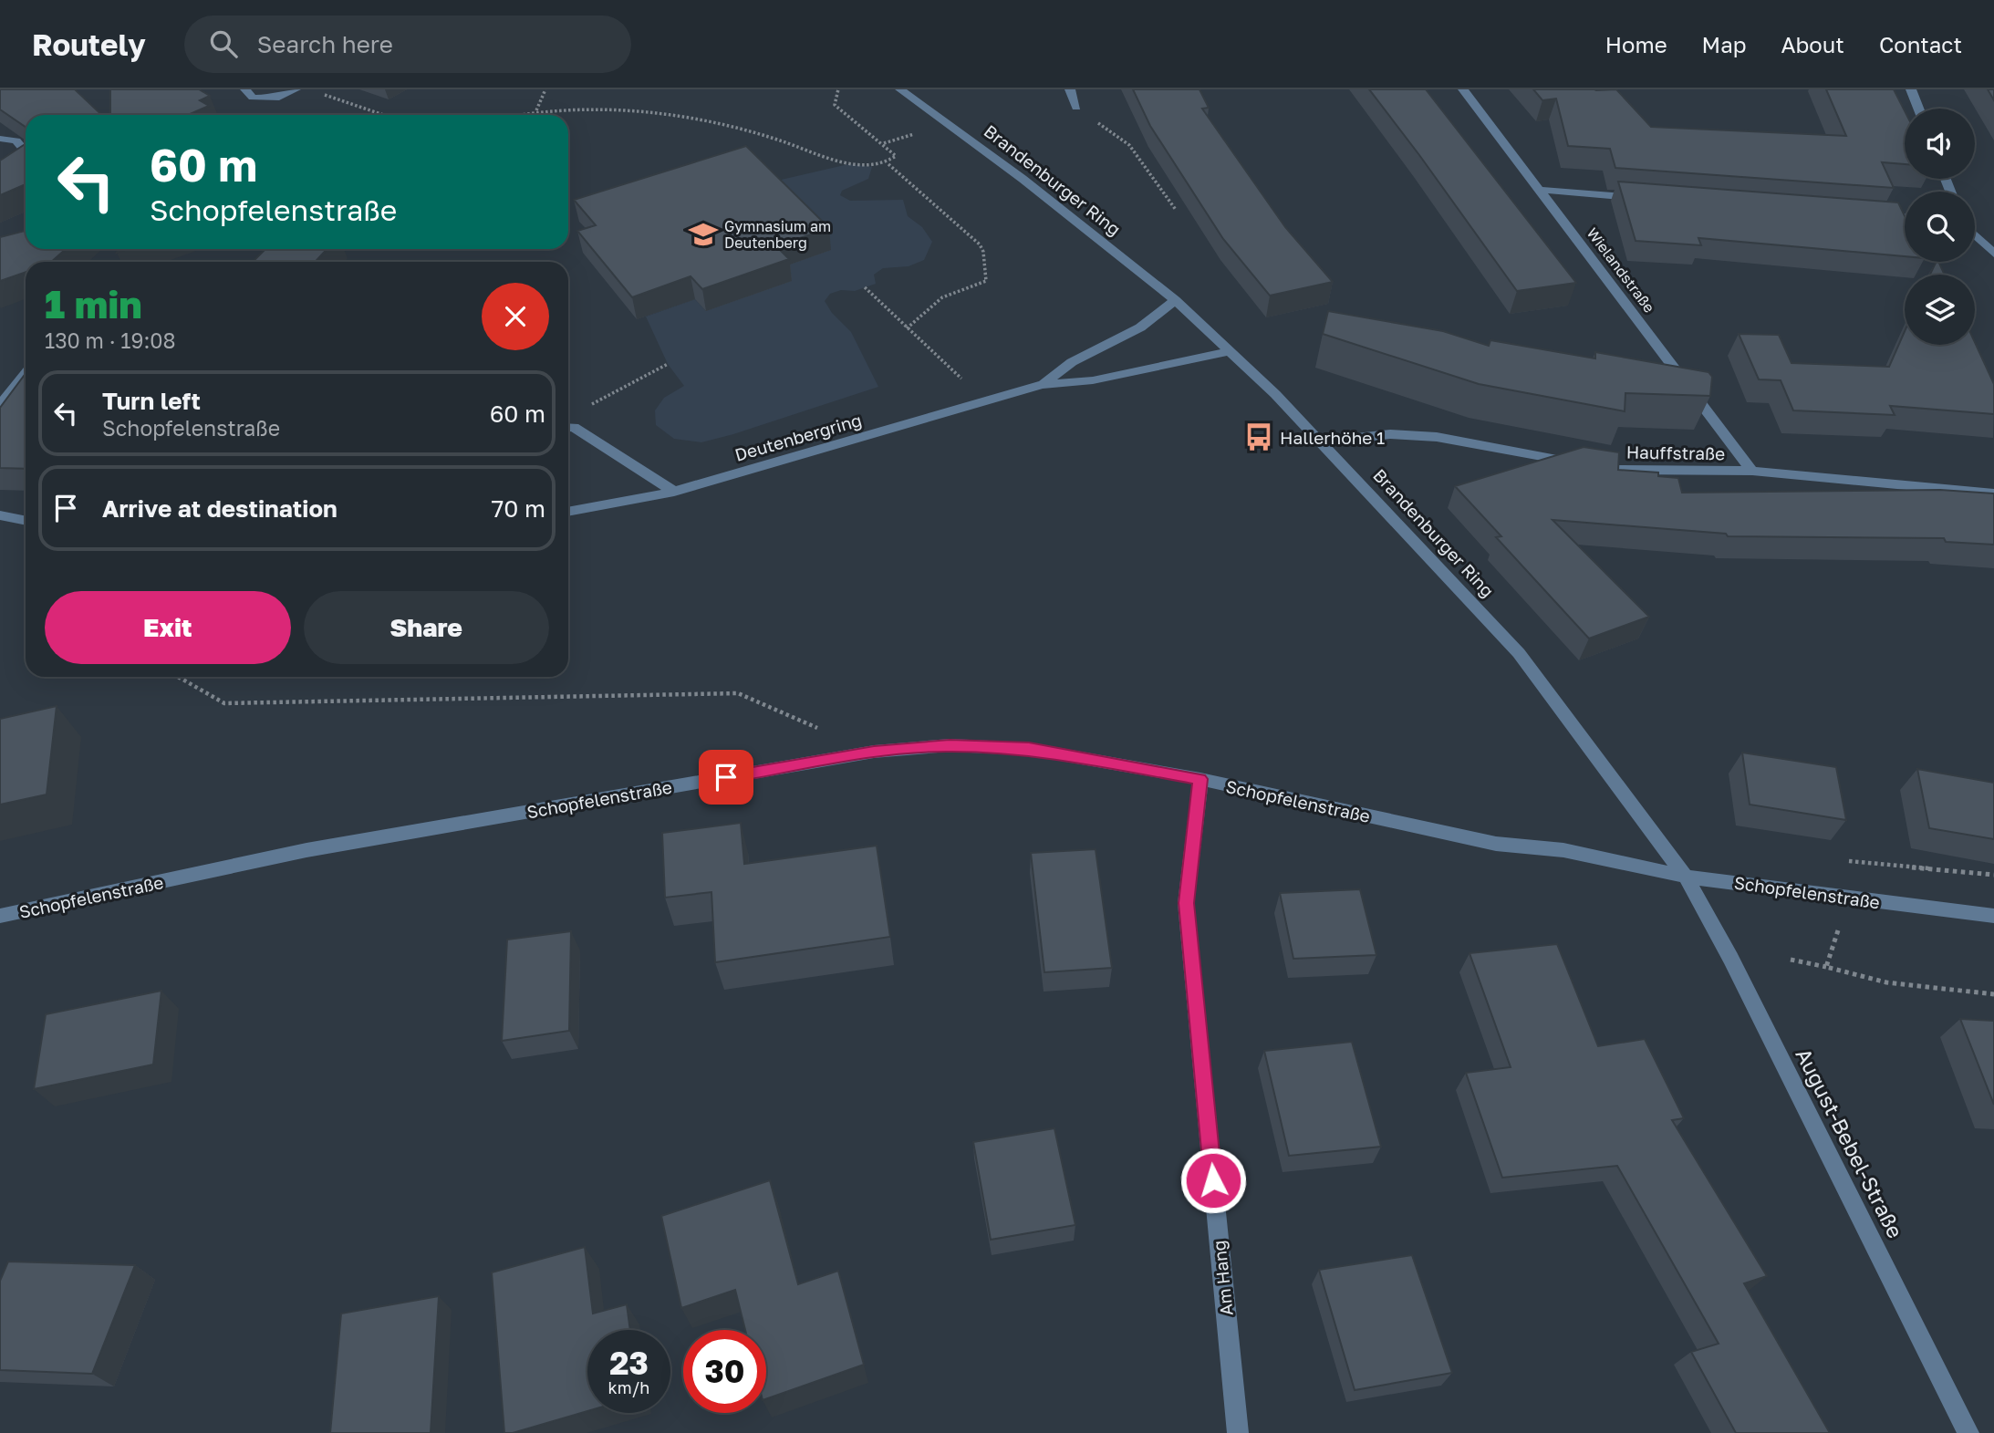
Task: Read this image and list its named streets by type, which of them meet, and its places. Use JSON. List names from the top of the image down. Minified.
{"streets":{"street":["Brandenburger Ring","Wielandstraße","Deutenbergring","Hauffstraße","Schopfelenstraße","August-Bebel-Straße","Am Hang"]},"crossings":[["Brandenburger Ring","Deutenbergring"],["Brandenburger Ring","Hauffstraße"],["Brandenburger Ring","Schopfelenstraße"],["Brandenburger Ring","August-Bebel-Straße"],["Wielandstraße","Hauffstraße"],["Schopfelenstraße","August-Bebel-Straße"],["Schopfelenstraße","Am Hang"]],"places":{"school or university":["Gymnasium am Deutenberg"],"bus stop":["Hallerhöhe 1"]},"page":{"header":"Routely","search":"Search here","nav":["Home","Map","About","Contact"],"turn":["60 m","Schopfelenstraße"],"heading":["1 min","130 m · 19:08"],"list":[{"name":"Turn left","note":"Schopfelenstraße","value":"60 m"},{"name":"Arrive at destination","value":"70 m"}],"buttons":["Exit","Share"],"speed":"23 km/h","limit":"30"}}
